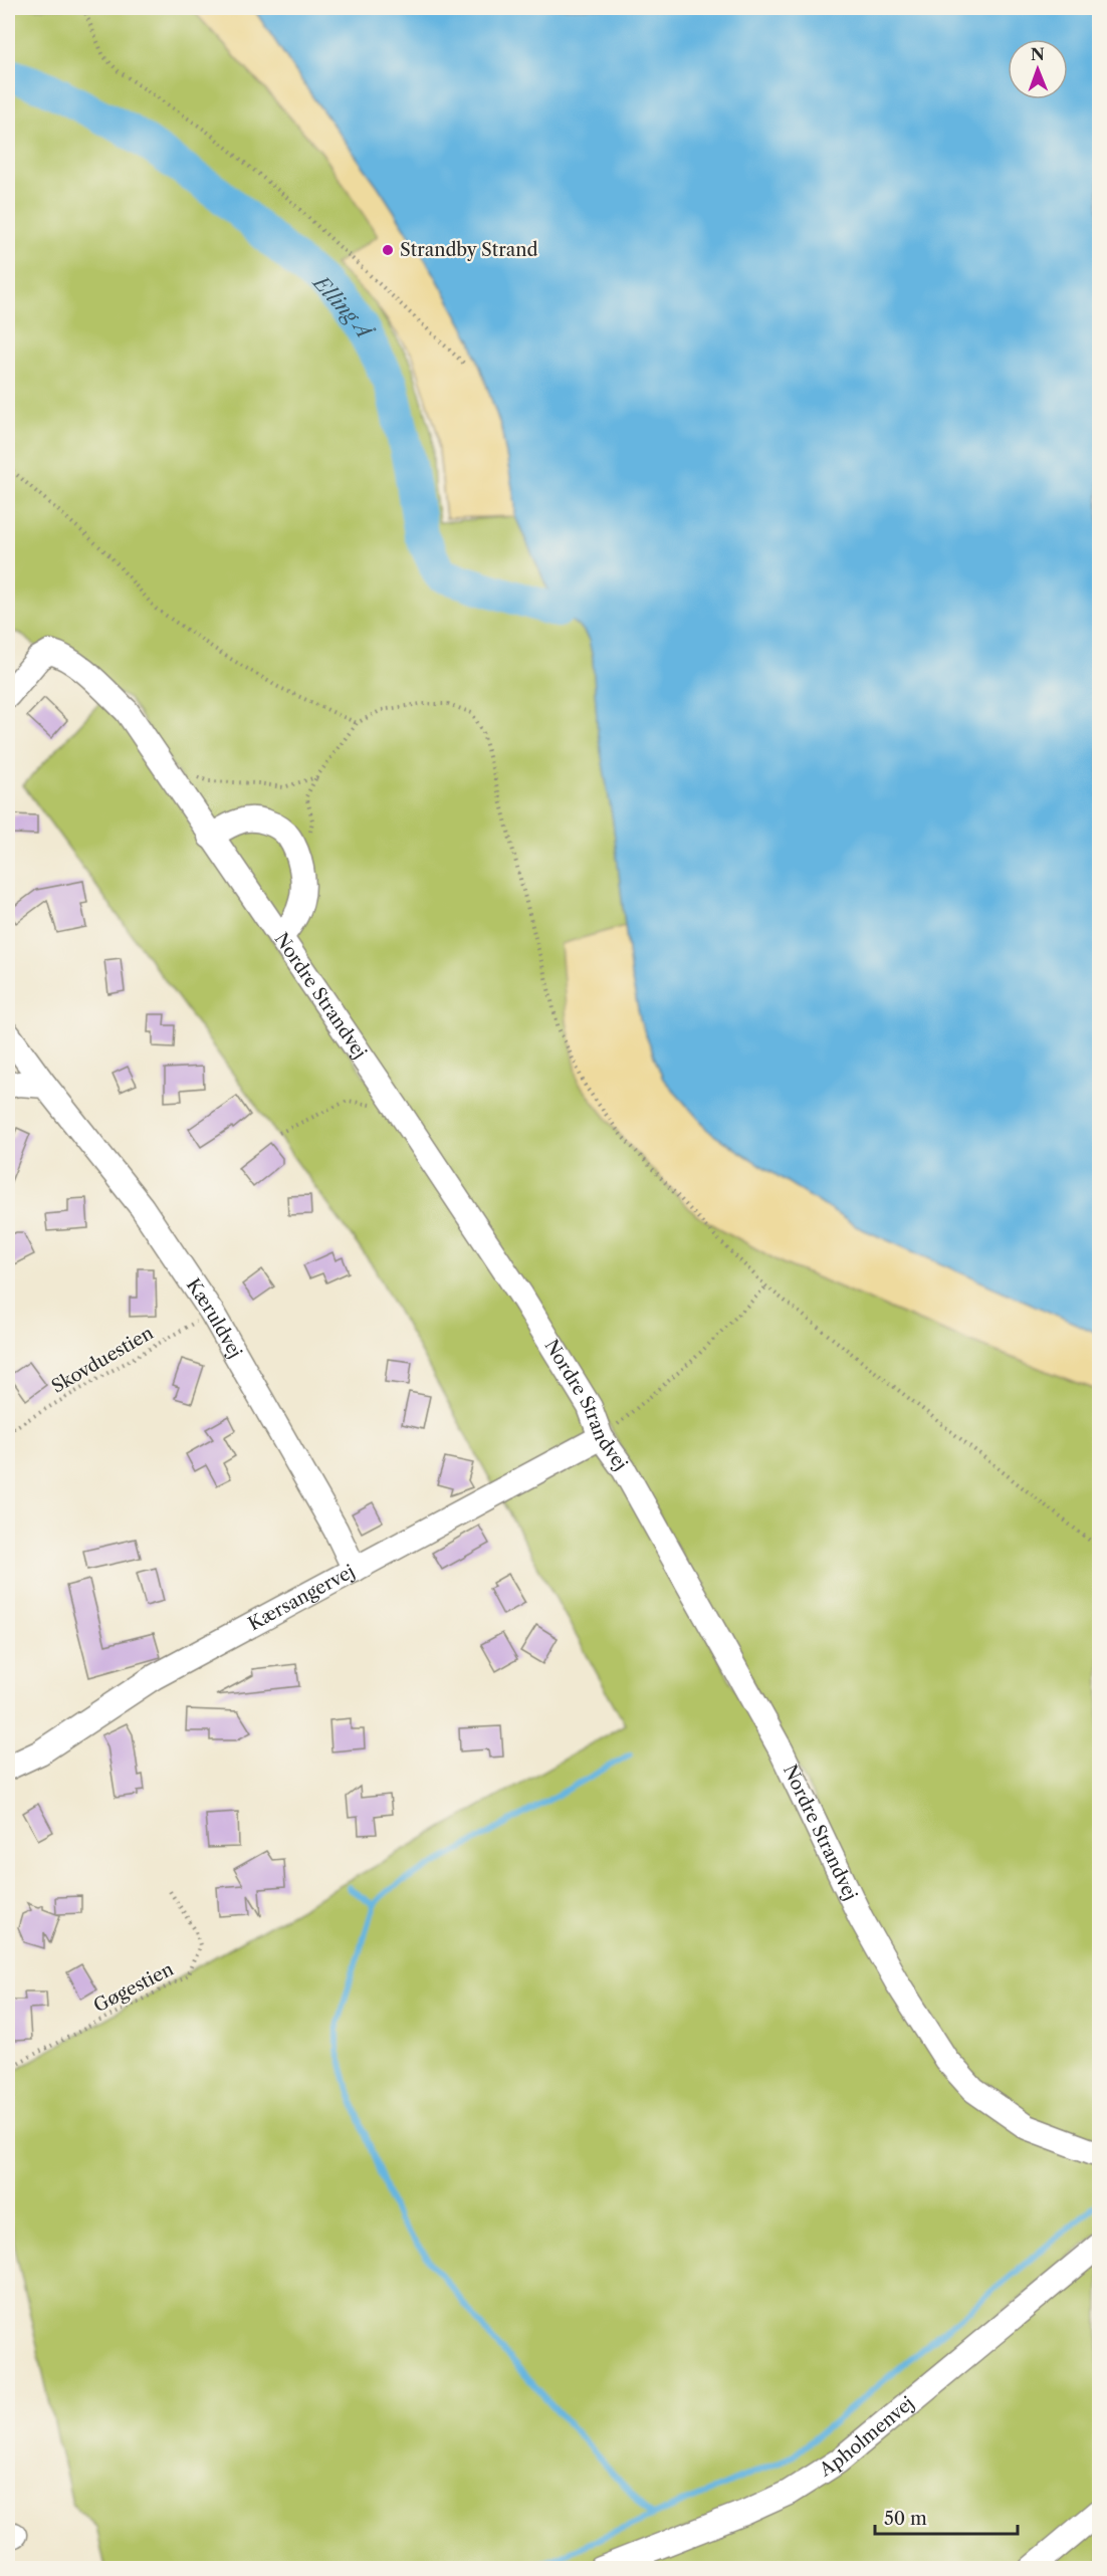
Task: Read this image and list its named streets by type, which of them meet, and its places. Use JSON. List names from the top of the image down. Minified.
{"streets":{"street":["Nordre Strandvej","Kæruldvej","Kærsangervej","Apholmenvej"],"path":["Skovduestien","Gøgestien"]},"crossings":[["Nordre Strandvej","Kærsangervej"],["Kæruldvej","Skovduestien"],["Kæruldvej","Kærsangervej"]],"water":["Elling Å"],"places":["Strandby Strand"],"scale_bar":"50 m","north":"top"}
